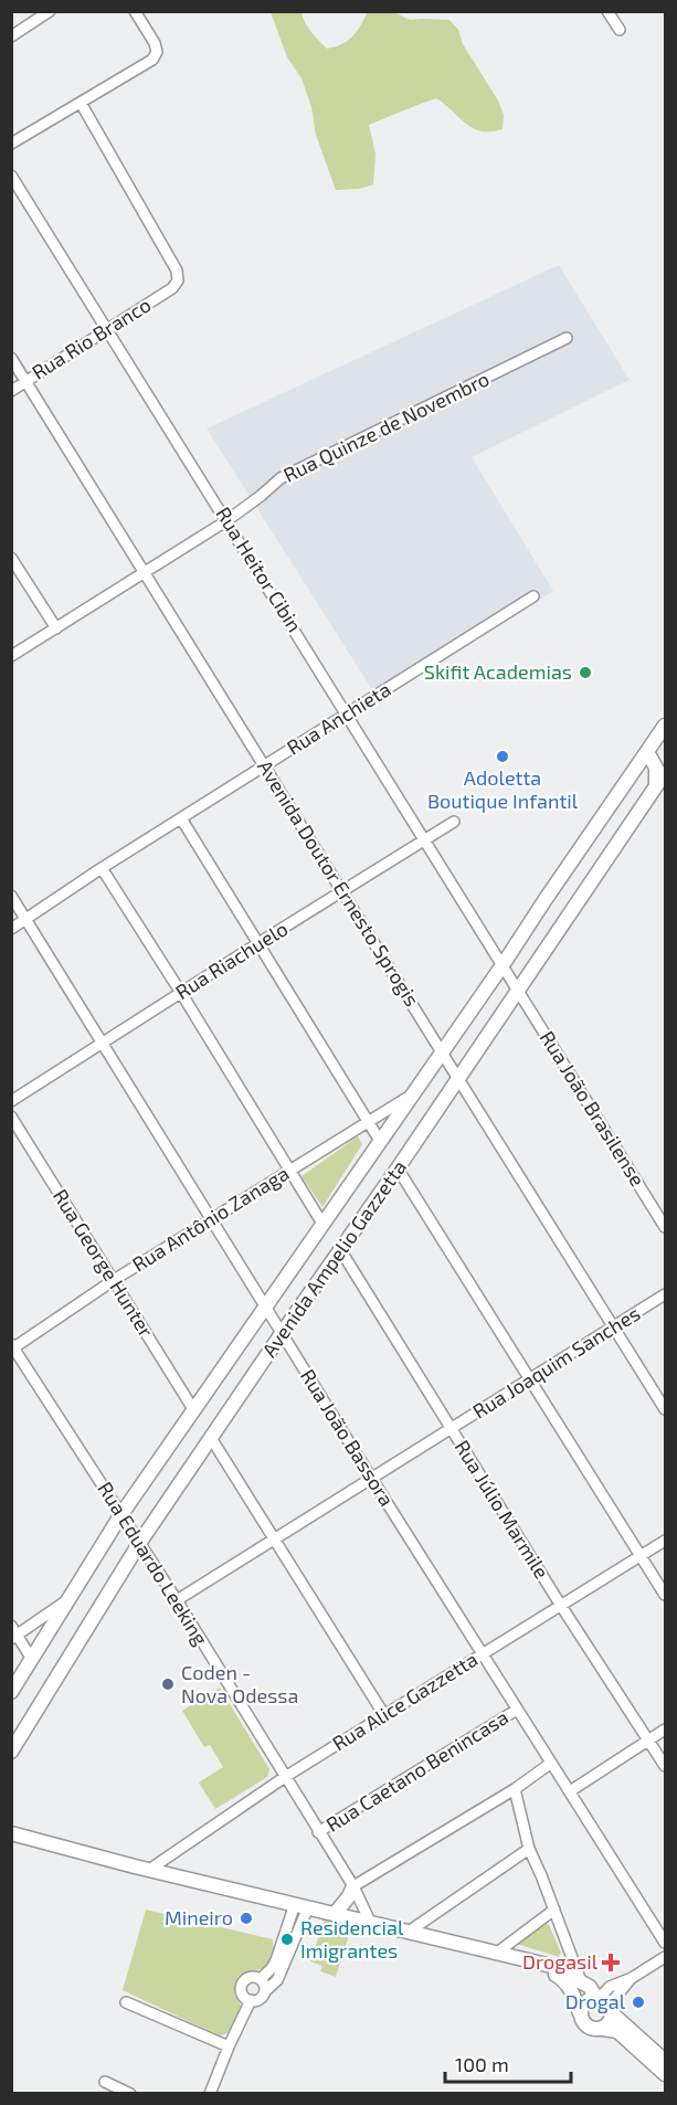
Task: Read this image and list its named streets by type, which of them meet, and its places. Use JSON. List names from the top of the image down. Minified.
{"streets":{"main road":["Avenida Ampelio Gazzetta"],"street":["Rua Rio Branco","Rua Quinze de Novembro","Rua Heitor Cibin","Rua Anchieta","Avenida Doutor Ernesto Sprogis","Rua Riachuelo","Rua João Brasilense","Rua Antônio Zanaga","Rua George Hunter","Rua Joaquim Sanches","Rua João Bassora","Rua Júlio Marmile","Rua Eduardo Leeking","Rua Alice Gazzetta","Rua Caetano Benincasa"]},"crossings":[["Rua Rio Branco","Rua Heitor Cibin"],["Rua Rio Branco","Avenida Doutor Ernesto Sprogis"],["Rua Quinze de Novembro","Rua Heitor Cibin"],["Rua Quinze de Novembro","Avenida Doutor Ernesto Sprogis"],["Rua Heitor Cibin","Rua Anchieta"],["Rua Heitor Cibin","Rua Riachuelo"],["Rua Heitor Cibin","Rua João Brasilense"],["Rua Heitor Cibin","Avenida Ampelio Gazzetta"],["Rua Anchieta","Avenida Doutor Ernesto Sprogis"],["Rua Anchieta","Rua João Bassora"],["Avenida Doutor Ernesto Sprogis","Rua Riachuelo"],["Avenida Doutor Ernesto Sprogis","Avenida Ampelio Gazzetta"],["Avenida Doutor Ernesto Sprogis","Rua Joaquim Sanches"],["Rua Riachuelo","Rua João Bassora"],["Rua João Brasilense","Avenida Ampelio Gazzetta"],["Rua Antônio Zanaga","Avenida Ampelio Gazzetta"],["Rua Antônio Zanaga","Rua George Hunter"],["Rua Antônio Zanaga","Rua João Bassora"],["Rua Antônio Zanaga","Rua Eduardo Leeking"],["Avenida Ampelio Gazzetta","Rua George Hunter"],["Avenida Ampelio Gazzetta","Rua João Bassora"],["Avenida Ampelio Gazzetta","Rua Júlio Marmile"],["Avenida Ampelio Gazzetta","Rua Eduardo Leeking"],["Rua Joaquim Sanches","Rua João Bassora"],["Rua Joaquim Sanches","Rua Júlio Marmile"],["Rua Joaquim Sanches","Rua Eduardo Leeking"],["Rua João Bassora","Rua Alice Gazzetta"],["Rua João Bassora","Rua Caetano Benincasa"],["Rua Júlio Marmile","Rua Alice Gazzetta"],["Rua Eduardo Leeking","Rua Alice Gazzetta"],["Rua Eduardo Leeking","Rua Caetano Benincasa"]],"places":{"other":["Skifit Academias","Adoletta Boutique Infantil","Coden - Nova Odessa","Mineiro","Residencial Imigrantes","Drogal"],"health":["Drogasil"]},"scale_bar":"100 m"}
